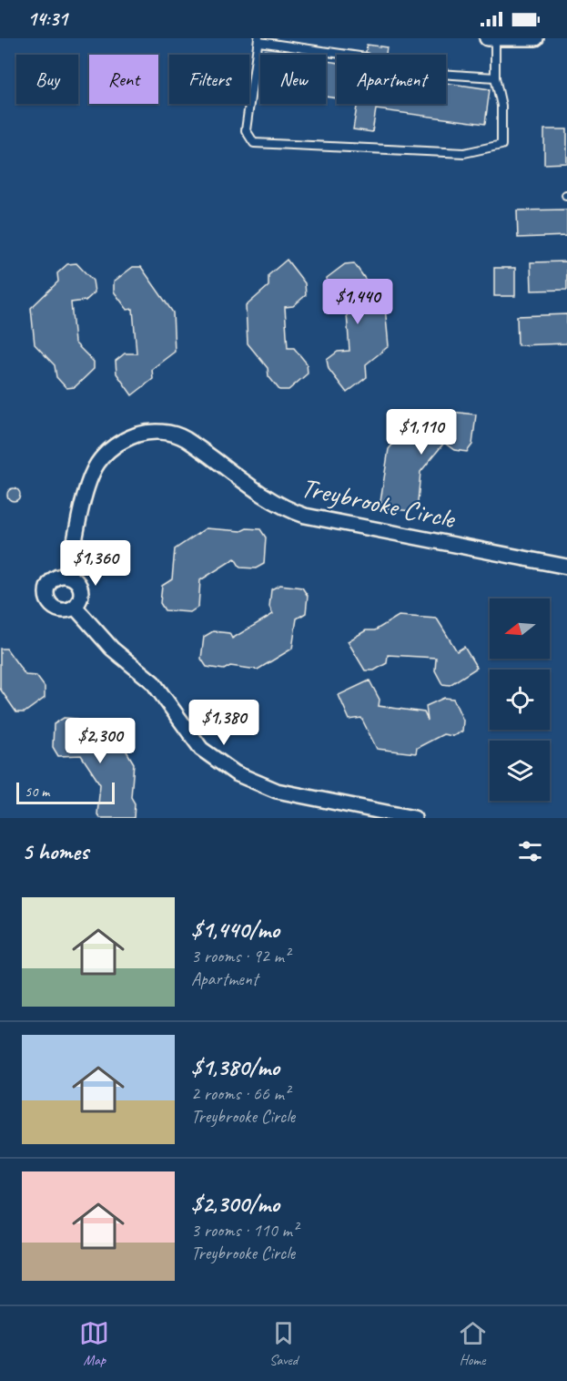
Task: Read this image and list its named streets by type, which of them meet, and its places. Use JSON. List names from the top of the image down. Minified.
{"streets":{"street":["Treybrooke Circle"]},"scale_bar":"50 m","north":"left","page":{"status":"14:31","chip":["Buy","Rent","Filters","New","Apartment"],"price":["$1,440","$1,110","$1,360","$1,380","$2,300"],"scale":"50 m","heading":"5 homes","list":[{"name":"$1,440/mo","note":"3 rooms · 92 m² · Apartment"},{"name":"$1,380/mo","note":"2 rooms · 66 m² · Treybrooke Circle"},{"name":"$2,300/mo","note":"3 rooms · 110 m² · Treybrooke Circle"}],"tabs":["Map","Saved","Home"]}}
